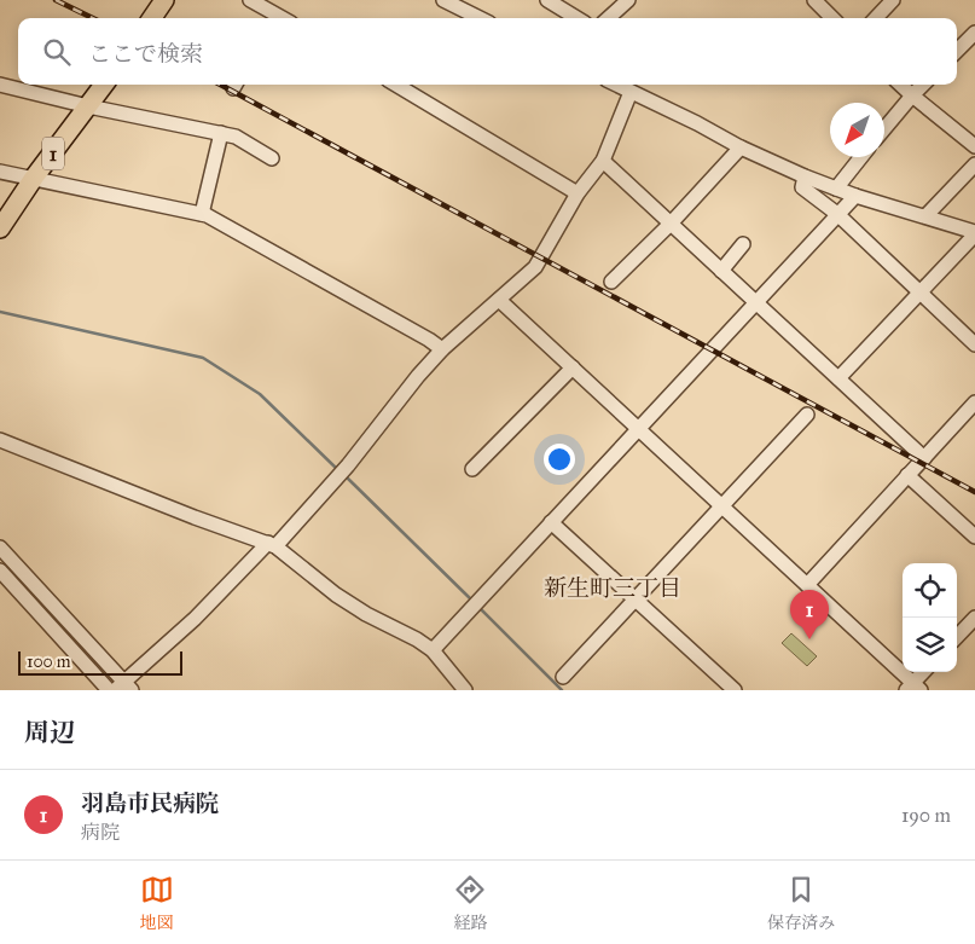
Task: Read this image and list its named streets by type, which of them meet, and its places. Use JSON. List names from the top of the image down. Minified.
{"streets":{"main road":["1"]},"districts":["新生町三丁目"],"scale_bar":"100 m","north":"bottom left","page":{"search":"ここで検索","pins":"1","scale":"100 m","heading":"周辺","list":[{"mark":"1","name":"羽島市民病院","note":"病院","value":"190 m"}],"nav":["地図","経路","保存済み"]}}
